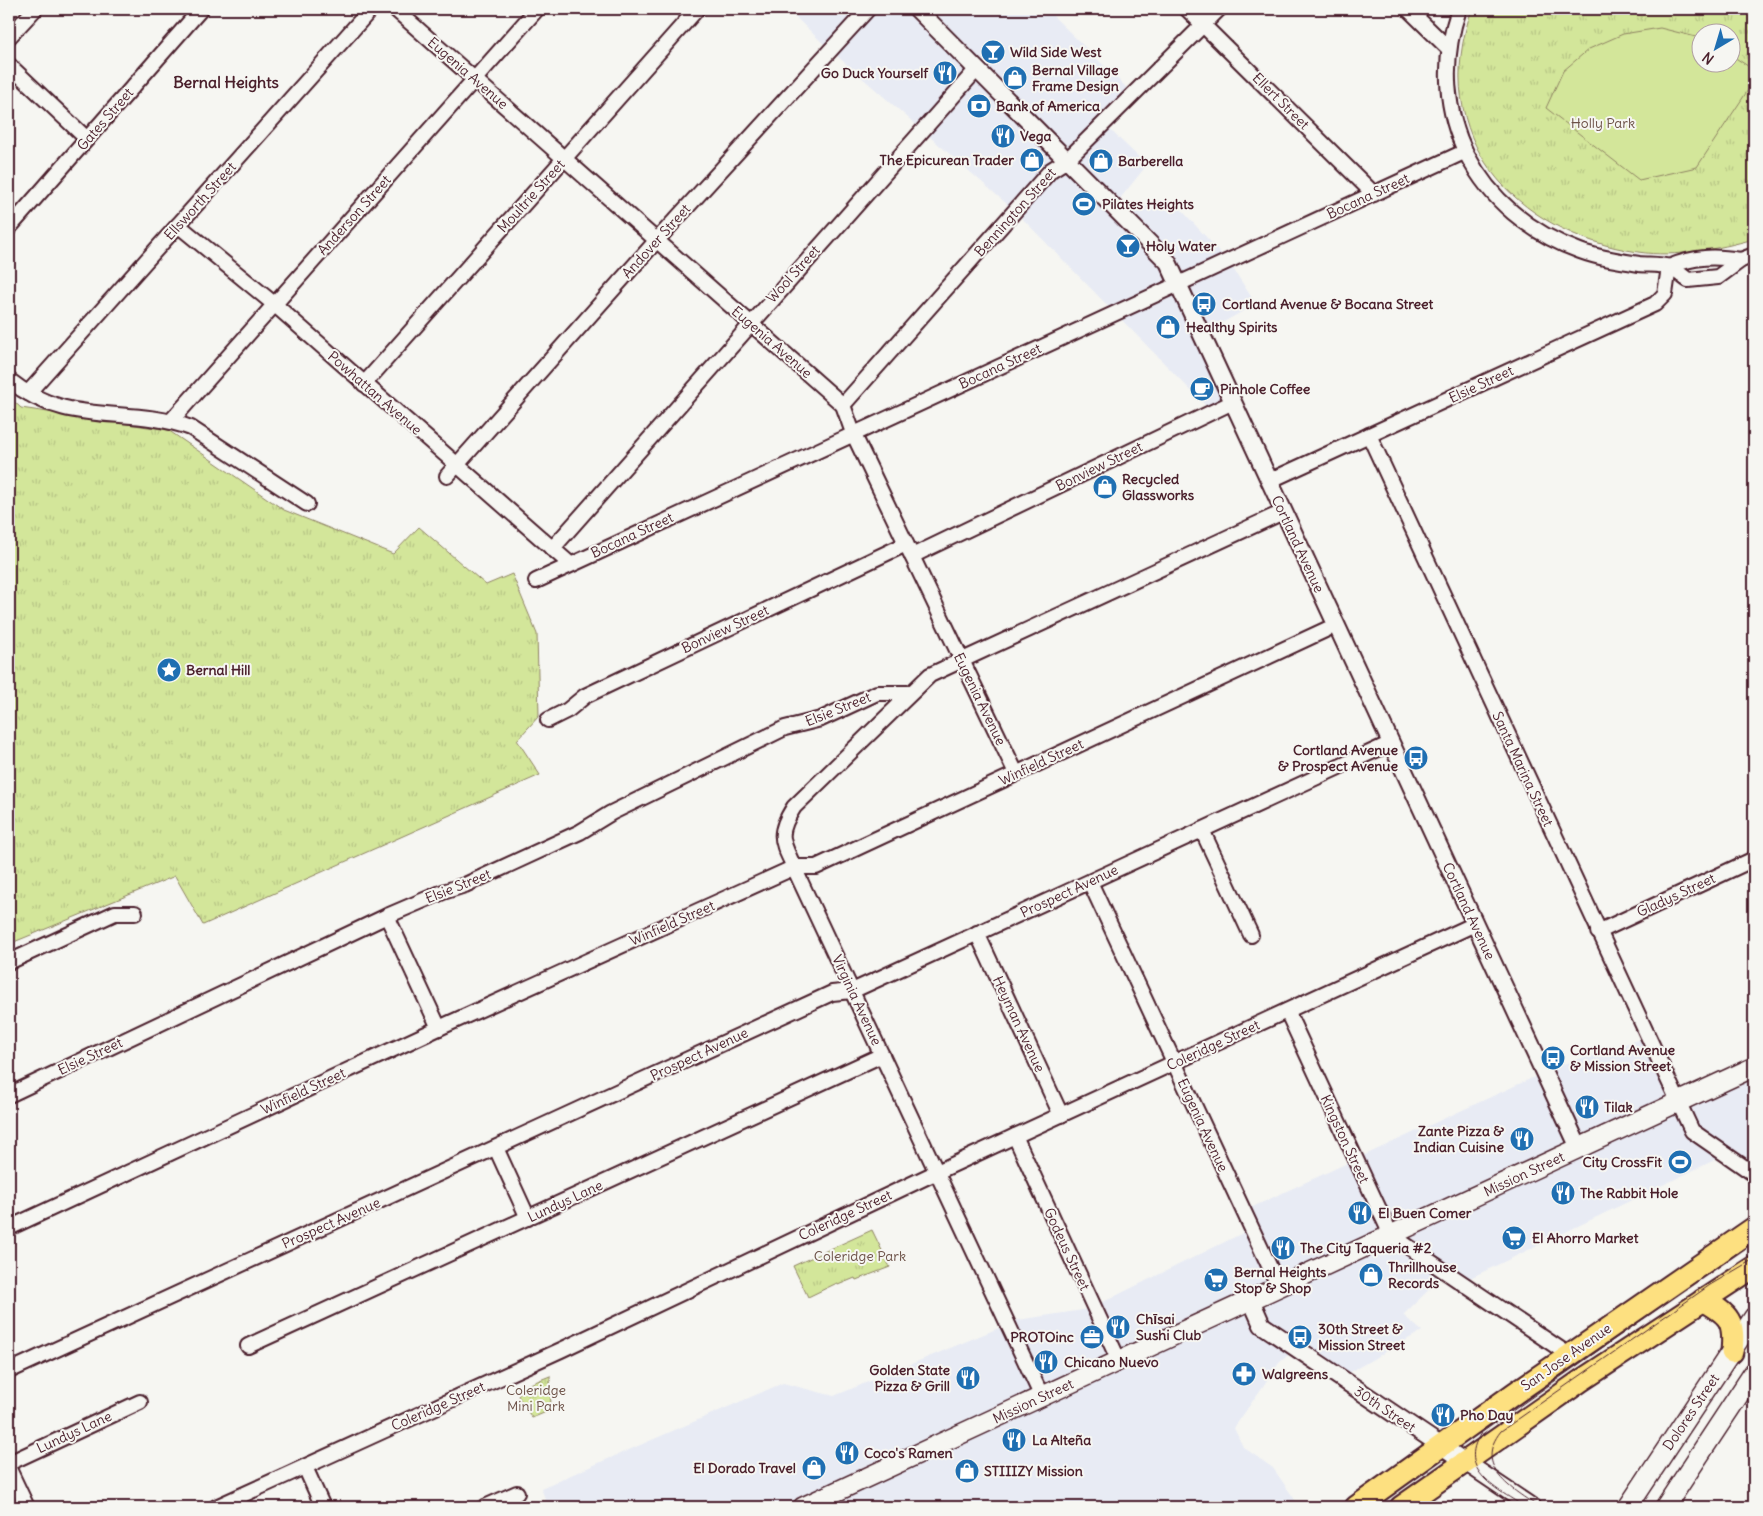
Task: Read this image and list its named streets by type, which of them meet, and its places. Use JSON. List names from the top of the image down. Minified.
{"streets":{"main road":["Mission Street","San Jose Avenue","Dolores Street"],"street":["Eugenia Avenue","Ellert Street","Gates Street","Moultrie Street","Bocana Street","Ellsworth Street","Bennington Street","Anderson Street","Andover Street","Wool Street","Elsie Street","Powhattan Avenue","Bonview Street","Cortland Avenue","Winfield Street","Santa Marina Street","Prospect Avenue","Gladys Street","Virginia Avenue","Heyman Avenue","Coleridge Street","Kingston Street","Lundys Lane","Godeus Street","30th Street"]},"crossings":[["Eugenia Avenue","Moultrie Street"],["Eugenia Avenue","Bocana Street"],["Eugenia Avenue","Bennington Street"],["Eugenia Avenue","Anderson Street"],["Eugenia Avenue","Andover Street"],["Eugenia Avenue","Wool Street"],["Eugenia Avenue","Bonview Street"],["Eugenia Avenue","Winfield Street"],["Eugenia Avenue","Prospect Avenue"],["Eugenia Avenue","Virginia Avenue"],["Eugenia Avenue","Coleridge Street"],["Eugenia Avenue","Mission Street"],["Ellert Street","Bocana Street"],["Ellert Street","Bennington Street"],["Moultrie Street","Powhattan Avenue"],["Bocana Street","Powhattan Avenue"],["Bocana Street","Cortland Avenue"],["Ellsworth Street","Powhattan Avenue"],["Bennington Street","Cortland Avenue"],["Anderson Street","Powhattan Avenue"],["Andover Street","Powhattan Avenue"],["Wool Street","Powhattan Avenue"],["Wool Street","Cortland Avenue"],["Elsie Street","Cortland Avenue"],["Elsie Street","Santa Marina Street"],["Elsie Street","Virginia Avenue"],["Bonview Street","Cortland Avenue"],["Cortland Avenue","Winfield Street"],["Cortland Avenue","Prospect Avenue"],["Cortland Avenue","Coleridge Street"],["Cortland Avenue","Mission Street"],["Winfield Street","Virginia Avenue"],["Santa Marina Street","Gladys Street"],["Santa Marina Street","Mission Street"],["Prospect Avenue","Virginia Avenue"],["Prospect Avenue","Heyman Avenue"],["Virginia Avenue","Coleridge Street"],["Virginia Avenue","Mission Street"],["Virginia Avenue","Lundys Lane"],["Heyman Avenue","Coleridge Street"],["Coleridge Street","Kingston Street"],["Coleridge Street","Godeus Street"],["Kingston Street","Mission Street"],["Mission Street","Godeus Street"],["Mission Street","30th Street"],["San Jose Avenue","30th Street"]],"districts":["Bernal Heights"],"parks":["Holly Park","Coleridge Park","Coleridge Mini Park"],"places":{"bar":["Wild Side West","Holy Water"],"restaurant":["Go Duck Yourself","Vega","Tilak","Zante Pizza & Indian Cuisine","The Rabbit Hole","El Buen Comer","The City Taqueria #2","Chīsai Sushi Club","Chicano Nuevo","Golden State Pizza & Grill","Pho Day","La Alteña","Coco's Ramen"],"shop":["Bernal Village Frame Design","The Epicurean Trader","Barberella","Healthy Spirits","Recycled Glassworks","Thrillhouse Records","El Dorado Travel","STIIIZY Mission"],"bank":["Bank of America"],"sports":["Pilates Heights","City CrossFit"],"bus stop":["Cortland Avenue & Bocana Street","Cortland Avenue & Prospect Avenue","Cortland Avenue & Mission Street","30th Street & Mission Street"],"cafe":["Pinhole Coffee"],"place":["Bernal Hill"],"supermarket":["El Ahorro Market","Bernal Heights Stop & Shop"],"office":["PROTOinc"],"pharmacy":["Walgreens"]},"north":"bottom left"}
